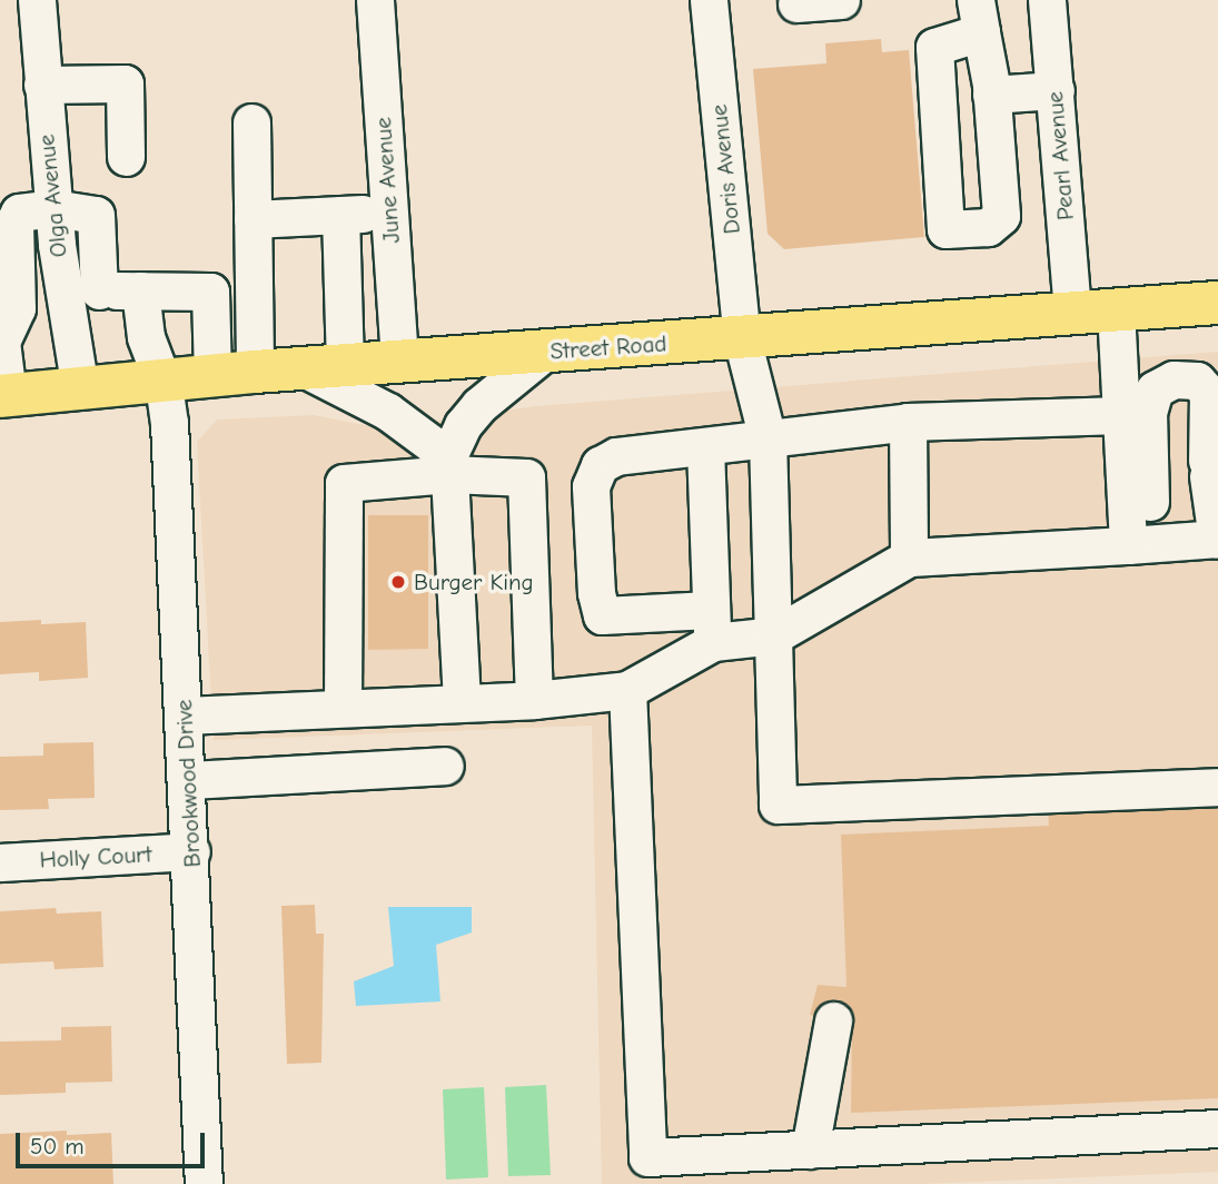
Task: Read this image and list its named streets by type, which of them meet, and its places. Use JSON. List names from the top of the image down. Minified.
{"streets":{"main road":["Street Road"],"street":["Pearl Avenue","Doris Avenue","June Avenue","Olga Avenue","Brookwood Drive","Holly Court"]},"crossings":[["Pearl Avenue","Street Road"],["Doris Avenue","Street Road"],["June Avenue","Street Road"],["Olga Avenue","Street Road"],["Street Road","Brookwood Drive"],["Brookwood Drive","Holly Court"]],"places":["Burger King"],"scale_bar":"50 m"}
